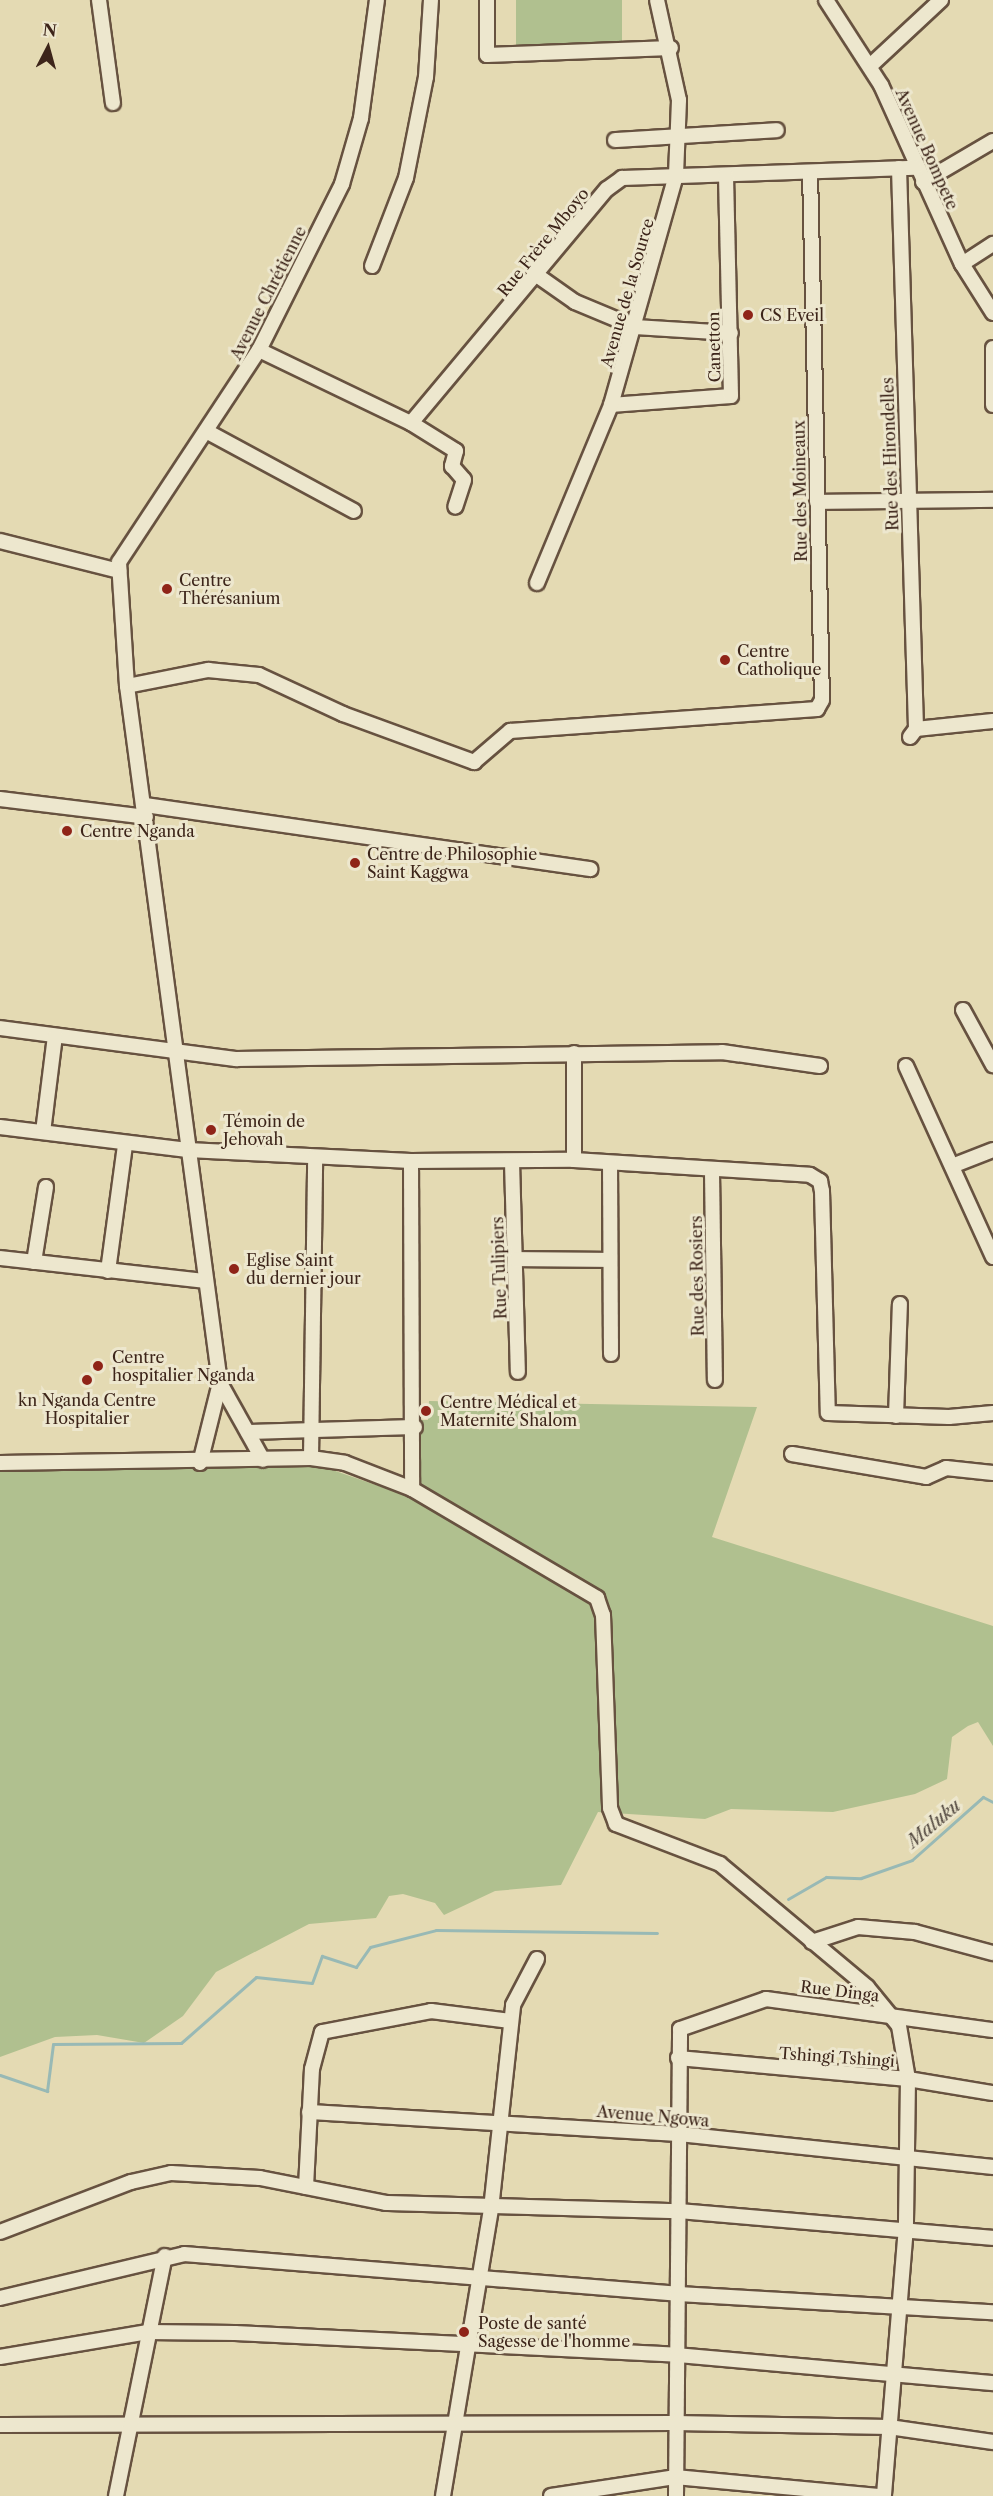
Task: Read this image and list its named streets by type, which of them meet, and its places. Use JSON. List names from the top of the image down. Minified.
{"streets":{"street":["Avenue Bompete","Rue Frère Mboyo","Avenue Chrétienne","Avenue de la Source","Canetton","Rue des Hirondelles","Rue des Moineaux","Rue Tulipiers","Rue des Rosiers","Rue Dinga","Tshingi Tshingi","Avenue Ngowa"]},"crossings":[["Avenue Bompete","Rue Frère Mboyo"],["Rue Frère Mboyo","Avenue de la Source"],["Rue Frère Mboyo","Canetton"],["Rue Frère Mboyo","Rue des Hirondelles"],["Rue Frère Mboyo","Rue des Moineaux"],["Avenue de la Source","Canetton"],["Rue Dinga","Tshingi Tshingi"]],"water":["Maluku"],"places":["CS Eveil","Centre Thérésanium","Centre Catholique","Centre Nganda","Centre de Philosophie Saint Kaggwa","Témoin de Jehovah","Eglise Saint du dernier jour","Centre hospitalier Nganda","kn Nganda Centre Hospitalier","Centre Médical et Maternité Shalom","Poste de santé Sagesse de l'homme"],"north":"top"}
